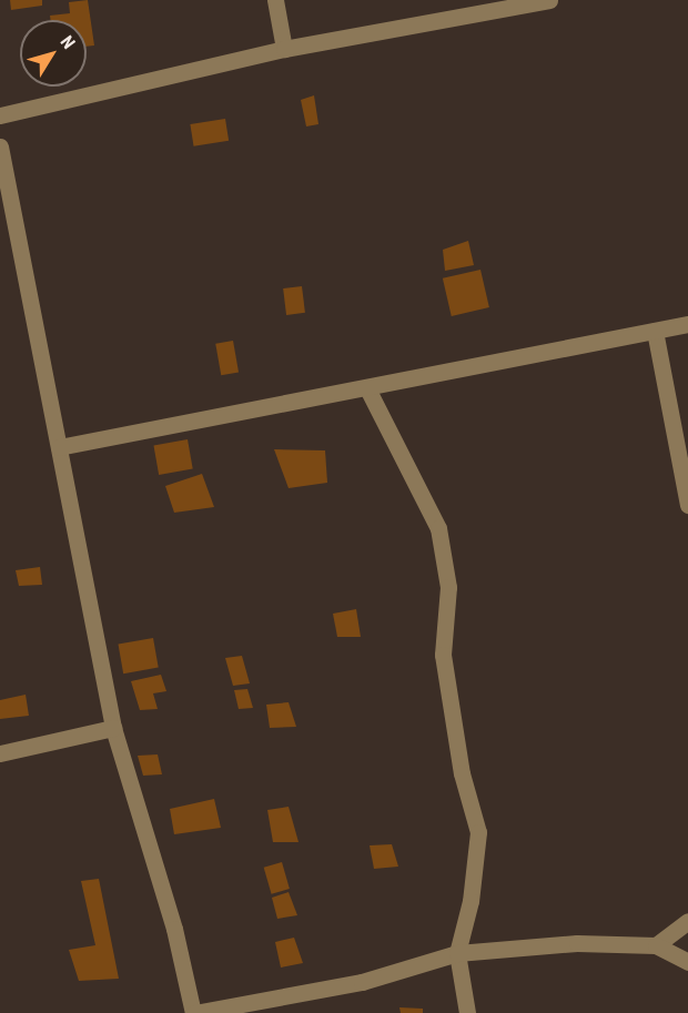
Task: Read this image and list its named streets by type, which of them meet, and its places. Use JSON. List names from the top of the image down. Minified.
{"north":"top right"}
